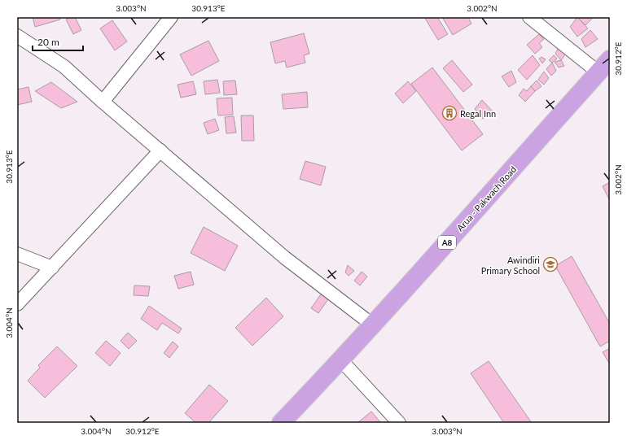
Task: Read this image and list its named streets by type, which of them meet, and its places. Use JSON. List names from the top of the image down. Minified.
{"streets":{"main road":["Arua - Pakwach Road","A8"]},"places":{"building":["Regal Inn"],"school or university":["Awindiri Primary School"]},"scale_bar":"20 m","coordinates":["3.003°N","30.913°E","3.002°N","30.912°E","3.004°N"]}
